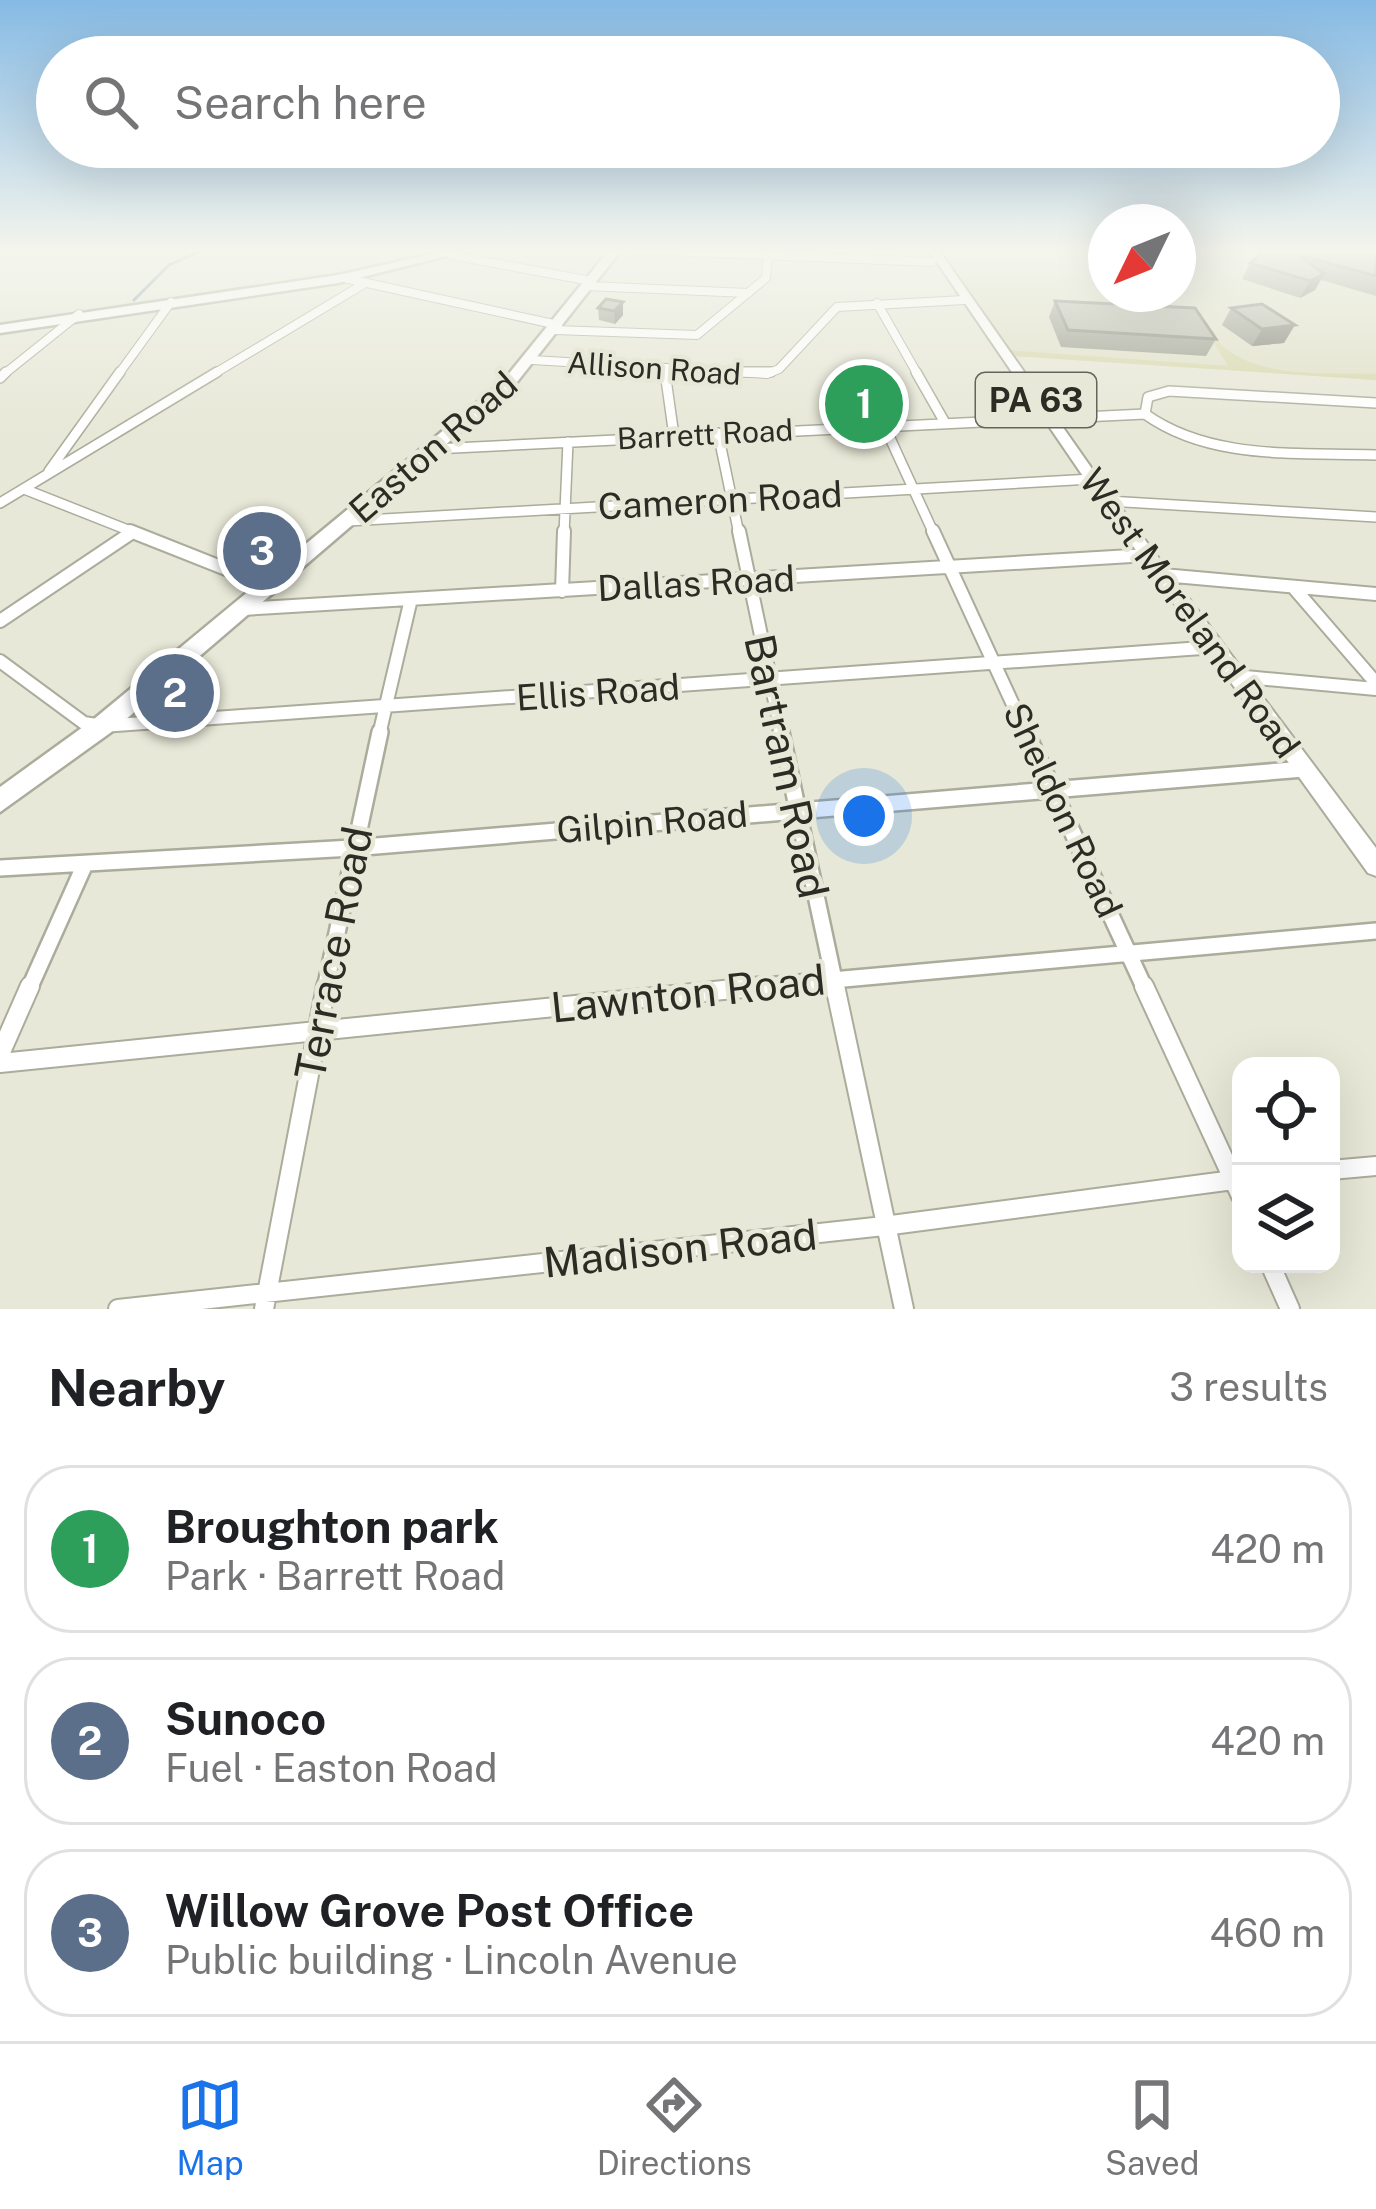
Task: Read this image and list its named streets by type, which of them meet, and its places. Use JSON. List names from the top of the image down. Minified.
{"streets":{"highway":["Easton Road"],"main road":["PA 63","West Moreland Road"],"street":["Allison Road","Barrett Road","Cameron Road","Dallas Road","Ellis Road","Bartram Road","Sheldon Road","Gilpin Road","Terrace Road","Lawnton Road","Madison Road"]},"crossings":[["Allison Road","Easton Road"],["Barrett Road","Easton Road"],["Barrett Road","West Moreland Road"],["Barrett Road","Bartram Road"],["Barrett Road","Sheldon Road"],["Easton Road","Cameron Road"],["Easton Road","Dallas Road"],["Easton Road","Ellis Road"],["Cameron Road","West Moreland Road"],["Cameron Road","Bartram Road"],["Cameron Road","Sheldon Road"],["Dallas Road","West Moreland Road"],["Dallas Road","Bartram Road"],["Dallas Road","Sheldon Road"],["Dallas Road","Terrace Road"],["West Moreland Road","Ellis Road"],["West Moreland Road","Gilpin Road"],["Ellis Road","Bartram Road"],["Ellis Road","Sheldon Road"],["Ellis Road","Terrace Road"],["Bartram Road","Gilpin Road"],["Bartram Road","Lawnton Road"],["Bartram Road","Madison Road"],["Sheldon Road","Gilpin Road"],["Sheldon Road","Lawnton Road"],["Gilpin Road","Terrace Road"],["Terrace Road","Lawnton Road"],["Terrace Road","Madison Road"]],"north":"bottom left","page":{"search":"Search here","pins":["1","3","2"],"heading":["Nearby","3 results"],"list":[{"mark":"1","name":"Broughton park","note":"Park · Barrett Road","value":"420 m"},{"mark":"2","name":"Sunoco","note":"Fuel · Easton Road","value":"420 m"},{"mark":"3","name":"Willow Grove Post Office","note":"Public building · Lincoln Avenue","value":"460 m"}],"nav":["Map","Directions","Saved"]}}
